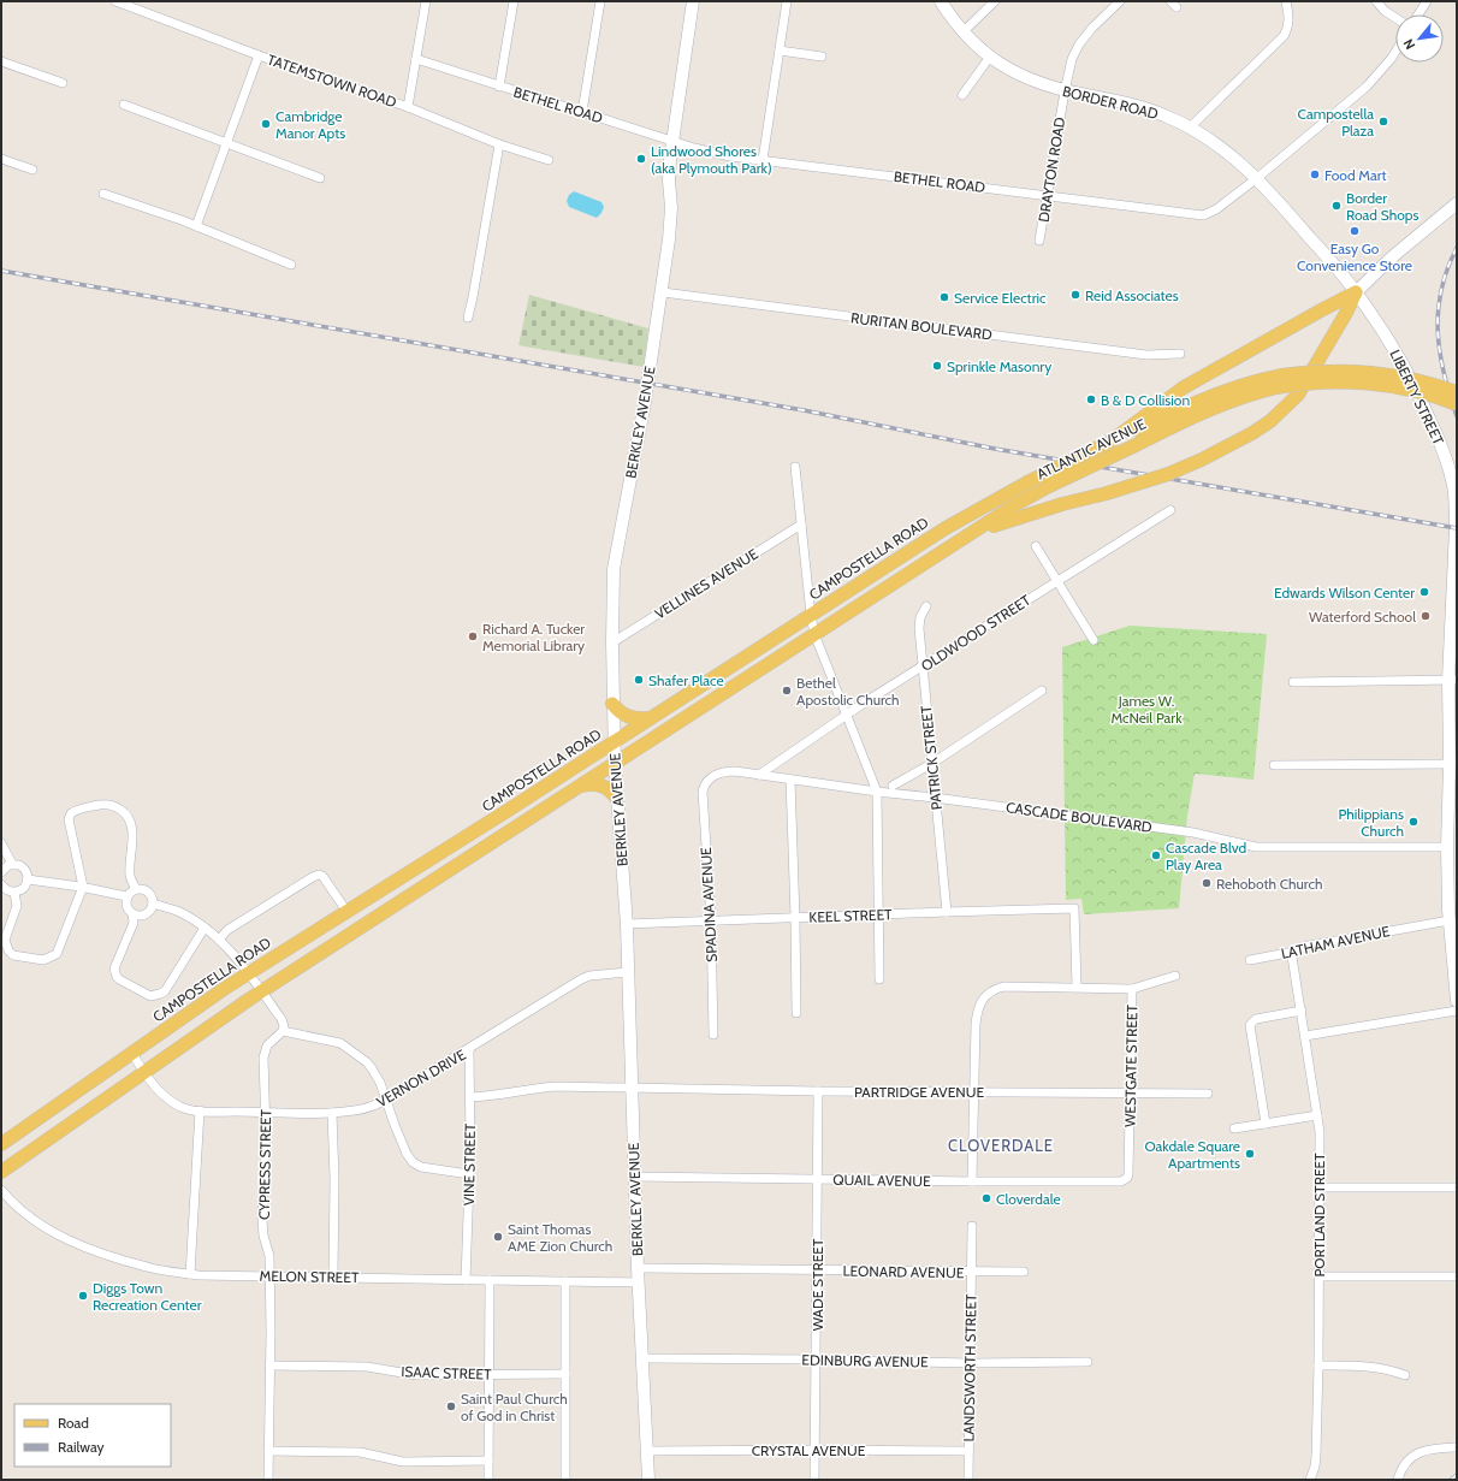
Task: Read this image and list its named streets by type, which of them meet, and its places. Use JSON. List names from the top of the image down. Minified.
{"streets":{"main road":["ATLANTIC AVENUE","CAMPOSTELLA ROAD"],"street":["TATEMSTOWN ROAD","BORDER ROAD","BETHEL ROAD","DRAYTON ROAD","RURITAN BOULEVARD","LIBERTY STREET","BERKLEY AVENUE","VELLINES AVENUE","OLDWOOD STREET","PATRICK STREET","CASCADE BOULEVARD","SPADINA AVENUE","KEEL STREET","LATHAM AVENUE","WESTGATE STREET","VERNON DRIVE","PARTRIDGE AVENUE","CYPRESS STREET","VINE STREET","QUAIL AVENUE","PORTLAND STREET","LEONARD AVENUE","MELON STREET","WADE STREET","EDINBURG AVENUE","LANDSWORTH STREET","ISAAC STREET","CRYSTAL AVENUE"]},"crossings":[["BORDER ROAD","BETHEL ROAD"],["BORDER ROAD","DRAYTON ROAD"],["BORDER ROAD","LIBERTY STREET"],["BETHEL ROAD","DRAYTON ROAD"],["BETHEL ROAD","BERKLEY AVENUE"],["RURITAN BOULEVARD","BERKLEY AVENUE"],["LIBERTY STREET","CASCADE BOULEVARD"],["LIBERTY STREET","LATHAM AVENUE"],["BERKLEY AVENUE","CAMPOSTELLA ROAD"],["BERKLEY AVENUE","VELLINES AVENUE"],["BERKLEY AVENUE","KEEL STREET"],["BERKLEY AVENUE","VERNON DRIVE"],["BERKLEY AVENUE","PARTRIDGE AVENUE"],["BERKLEY AVENUE","QUAIL AVENUE"],["BERKLEY AVENUE","LEONARD AVENUE"],["BERKLEY AVENUE","MELON STREET"],["BERKLEY AVENUE","EDINBURG AVENUE"],["BERKLEY AVENUE","CRYSTAL AVENUE"],["ATLANTIC AVENUE","CAMPOSTELLA ROAD"],["CAMPOSTELLA ROAD","VERNON DRIVE"],["OLDWOOD STREET","PATRICK STREET"],["OLDWOOD STREET","CASCADE BOULEVARD"],["PATRICK STREET","CASCADE BOULEVARD"],["PATRICK STREET","KEEL STREET"],["CASCADE BOULEVARD","SPADINA AVENUE"],["SPADINA AVENUE","KEEL STREET"],["KEEL STREET","WESTGATE STREET"],["LATHAM AVENUE","PORTLAND STREET"],["WESTGATE STREET","PARTRIDGE AVENUE"],["WESTGATE STREET","QUAIL AVENUE"],["VERNON DRIVE","CYPRESS STREET"],["VERNON DRIVE","VINE STREET"],["PARTRIDGE AVENUE","VINE STREET"],["PARTRIDGE AVENUE","WADE STREET"],["CYPRESS STREET","MELON STREET"],["CYPRESS STREET","ISAAC STREET"],["VINE STREET","MELON STREET"],["QUAIL AVENUE","WADE STREET"],["LEONARD AVENUE","WADE STREET"],["LEONARD AVENUE","LANDSWORTH STREET"],["WADE STREET","EDINBURG AVENUE"],["WADE STREET","CRYSTAL AVENUE"],["EDINBURG AVENUE","LANDSWORTH STREET"],["LANDSWORTH STREET","CRYSTAL AVENUE"]],"districts":["CLOVERDALE"],"parks":["James W. McNeil Park"],"places":["Campostella Plaza","Cambridge Manor Apts","Lindwood Shores (aka Plymouth Park)","Food Mart","Border Road Shops","Easy Go Convenience Store","Reid Associates","Service Electric","Sprinkle Masonry","B & D Collision","Edwards Wilson Center","Waterford School","Richard A. Tucker Memorial Library","Shafer Place","Bethel Apostolic Church","Philippians Church","Cascade Blvd Play Area","Rehoboth Church","Oakdale Square Apartments","Cloverdale","Saint Thomas AME Zion Church","Diggs Town Recreation Center","Saint Paul Church of God in Christ"],"legend":["Road","Railway"],"north":"bottom left"}
